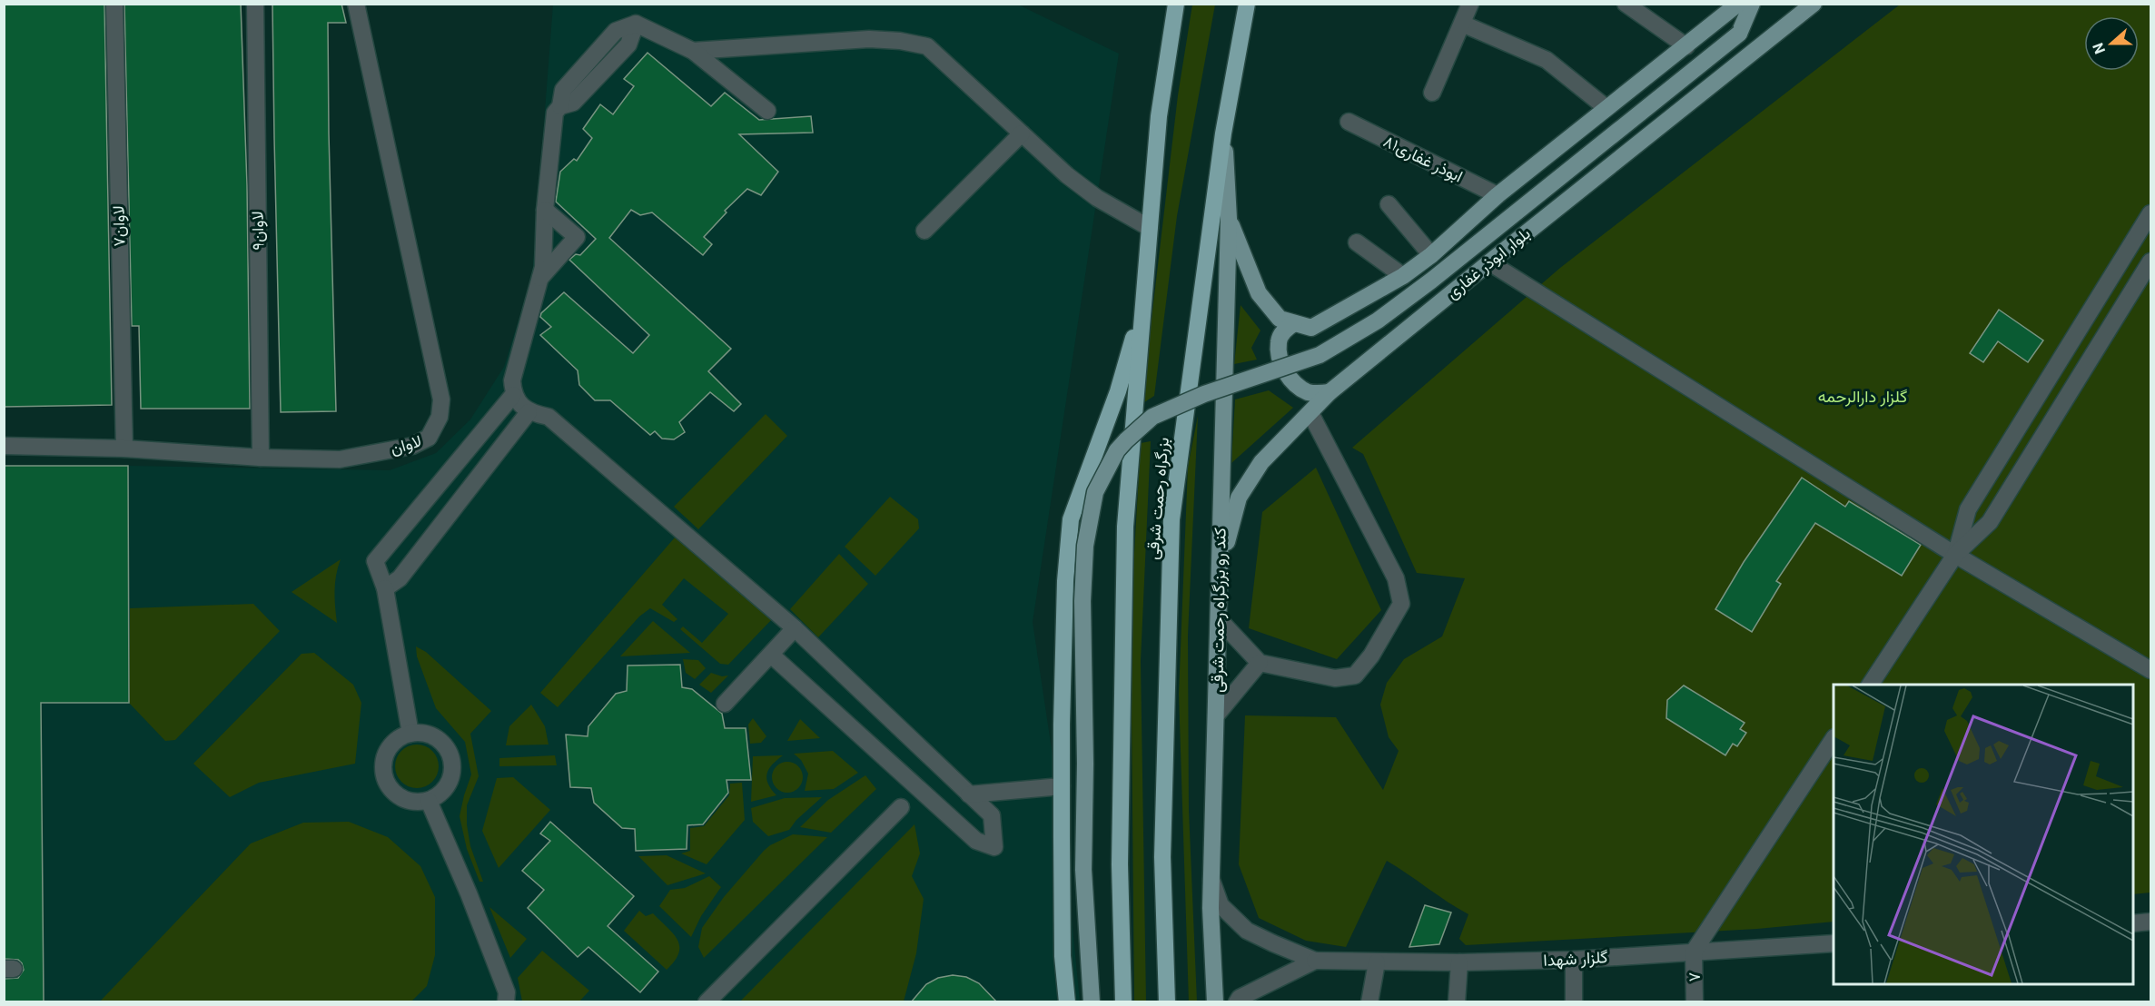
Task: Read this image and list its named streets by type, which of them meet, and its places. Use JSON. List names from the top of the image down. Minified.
{"streets":{"highway":["بزرگراه رحمت شرقی"],"main road":["بلوار ابوذر غفاری","کند رو بزرگراه رحمت شرقی"],"street":["۸۱ابوذر غفاری","۷لاوان","۹لاوان","لاوان","گلزار شهدا","۷"]},"crossings":[["۷لاوان","لاوان"],["۹لاوان","لاوان"],["بلوار ابوذر غفاری","کند رو بزرگراه رحمت شرقی"],["کند رو بزرگراه رحمت شرقی","گلزار شهدا"],["گلزار شهدا","۷"]],"parks":["گلزار دارالرحمه"],"north":"left"}
